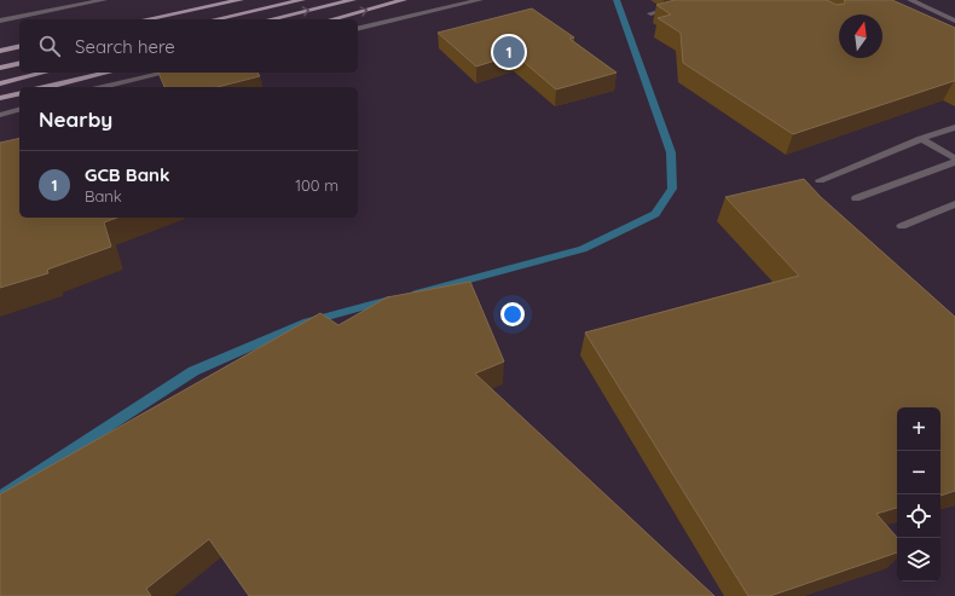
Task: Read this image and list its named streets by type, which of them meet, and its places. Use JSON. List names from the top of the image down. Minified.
{"north":"top","page":{"search":"Search here","pins":"1","heading":"Nearby","list":[{"mark":"1","name":"GCB Bank","note":"Bank","value":"100 m"}],"map_buttons":["+","−"]}}
